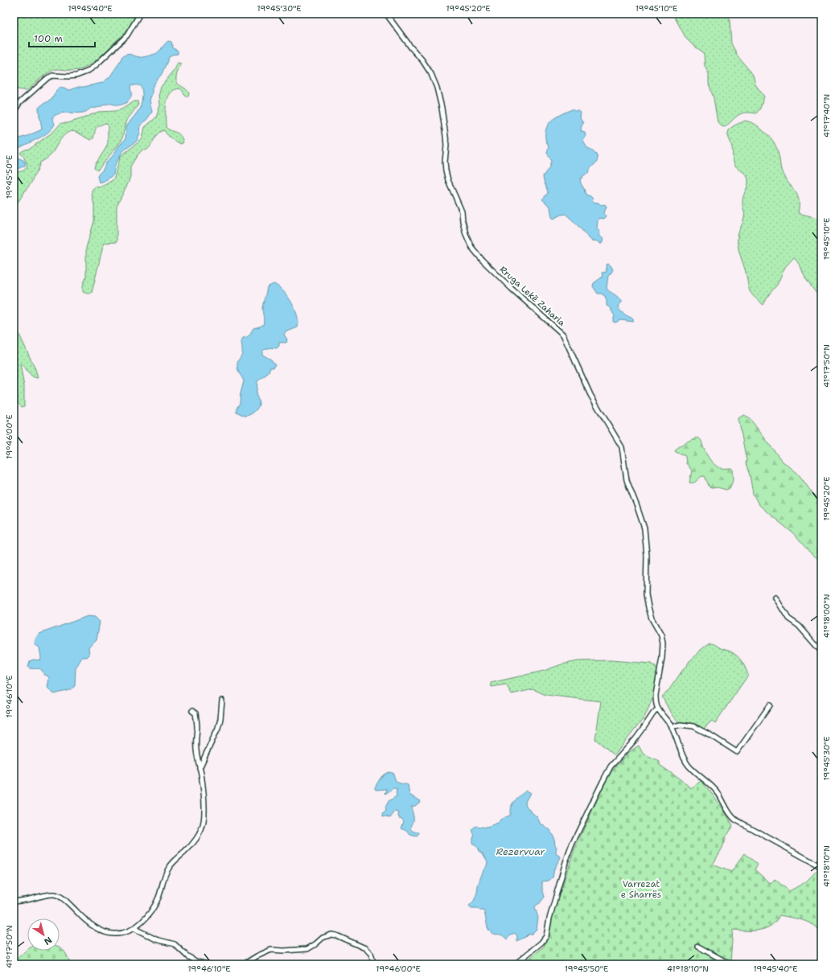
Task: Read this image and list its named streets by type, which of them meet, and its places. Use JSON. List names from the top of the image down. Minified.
{"streets":{"street":["Rruga Lekë Zaharia"]},"water":["Rezervuar"],"parks":["Varrezat e Sharrës"],"scale_bar":"100 m","north":"bottom right","coordinates":["19°45'40\"E","19°45'30\"E","19°45'20\"E","19°45'10\"E","41°17'40\"N","19°45'50\"E","41°17'50\"N","19°46'00\"E","41°18'00\"N","19°46'10\"E","41°18'10\"N"]}
